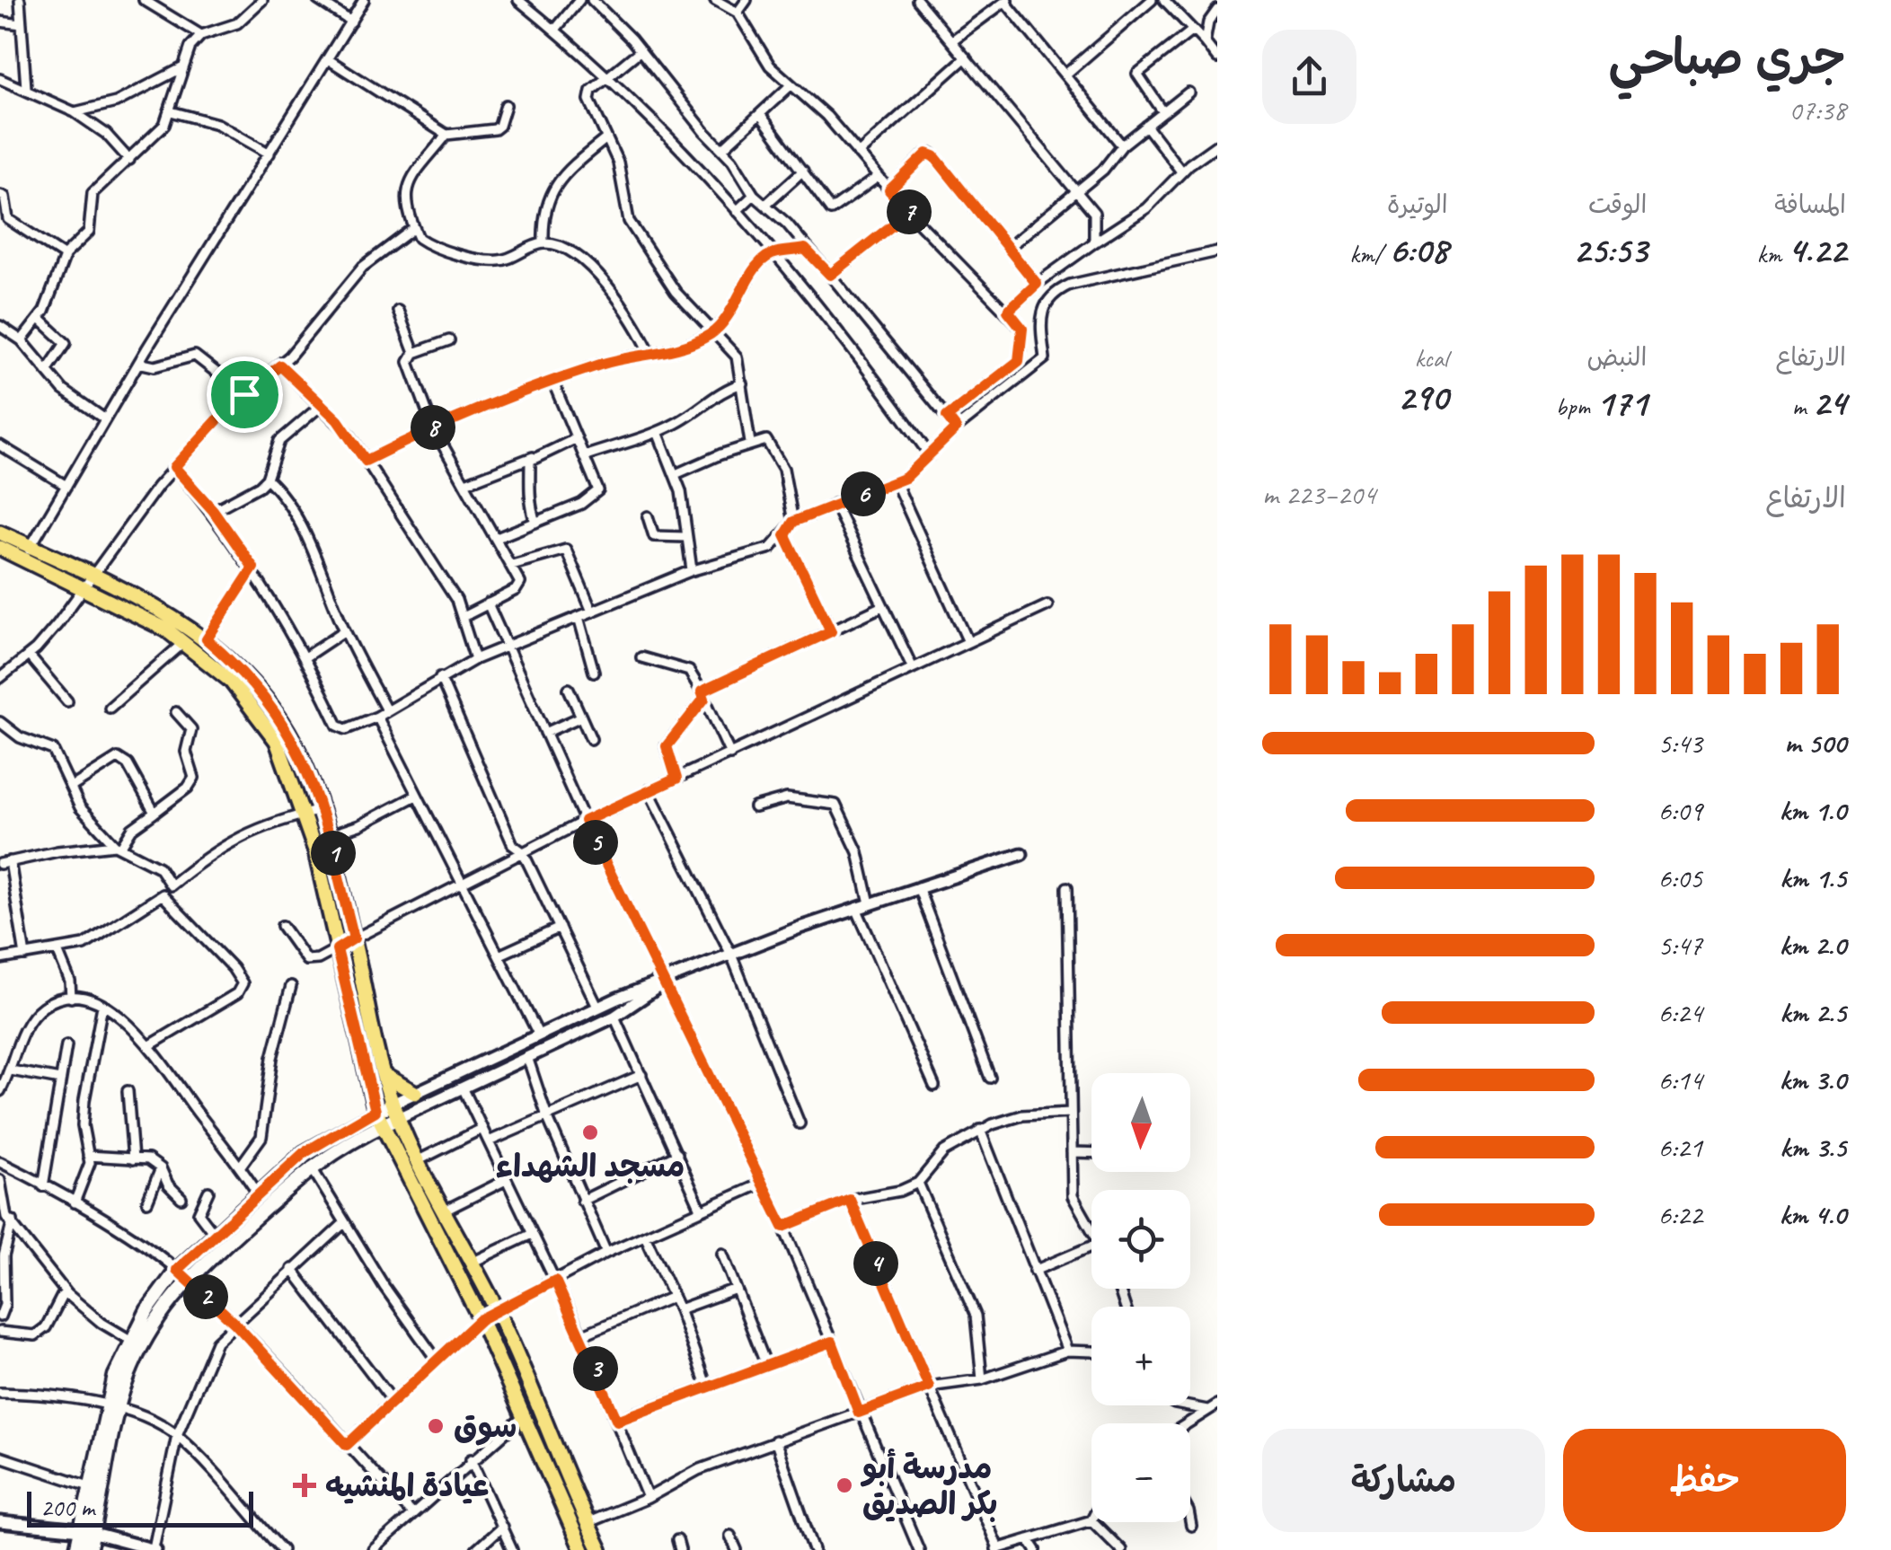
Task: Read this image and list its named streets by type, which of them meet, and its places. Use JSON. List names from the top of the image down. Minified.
{"places":{"other":["مسجد الشهداء","سوق","مدرسة أبو بكر الصديق"],"health":["عيادة المنشيه"]},"scale_bar":"200 m","north":"bottom","page":{"heading":["جري صباحي","07:38"],"stats":[["المسافة","4.22 km"],["الوقت","25:53"],["الوتيرة","6:08 /km"],["الارتفاع","24 m"],["النبض","171 bpm"],["kcal","290"]],"pins":["7","8","6","5","1","4","2","3"],"chart":["الارتفاع","204–223 m"],"list":[{"name":"500 m","note":"5:43"},{"name":"1.0 km","note":"6:09"},{"name":"1.5 km","note":"6:05"},{"name":"2.0 km","note":"5:47"},{"name":"2.5 km","note":"6:24"},{"name":"3.0 km","note":"6:14"},{"name":"3.5 km","note":"6:21"},{"name":"4.0 km","note":"6:22"}],"map_buttons":["+","−"],"buttons":["حفظ","مشاركة"],"scale":"200 m"}}
